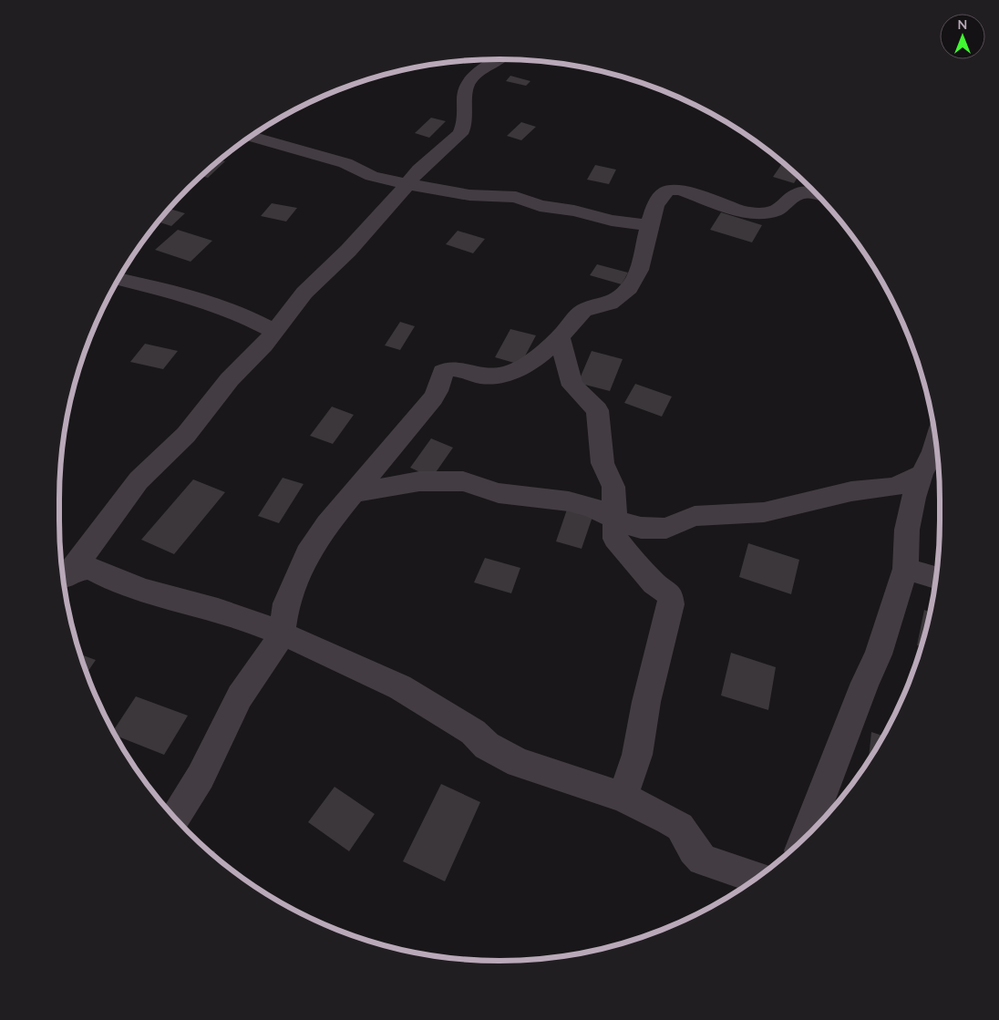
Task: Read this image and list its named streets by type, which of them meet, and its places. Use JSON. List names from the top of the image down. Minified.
{"north":"top"}
